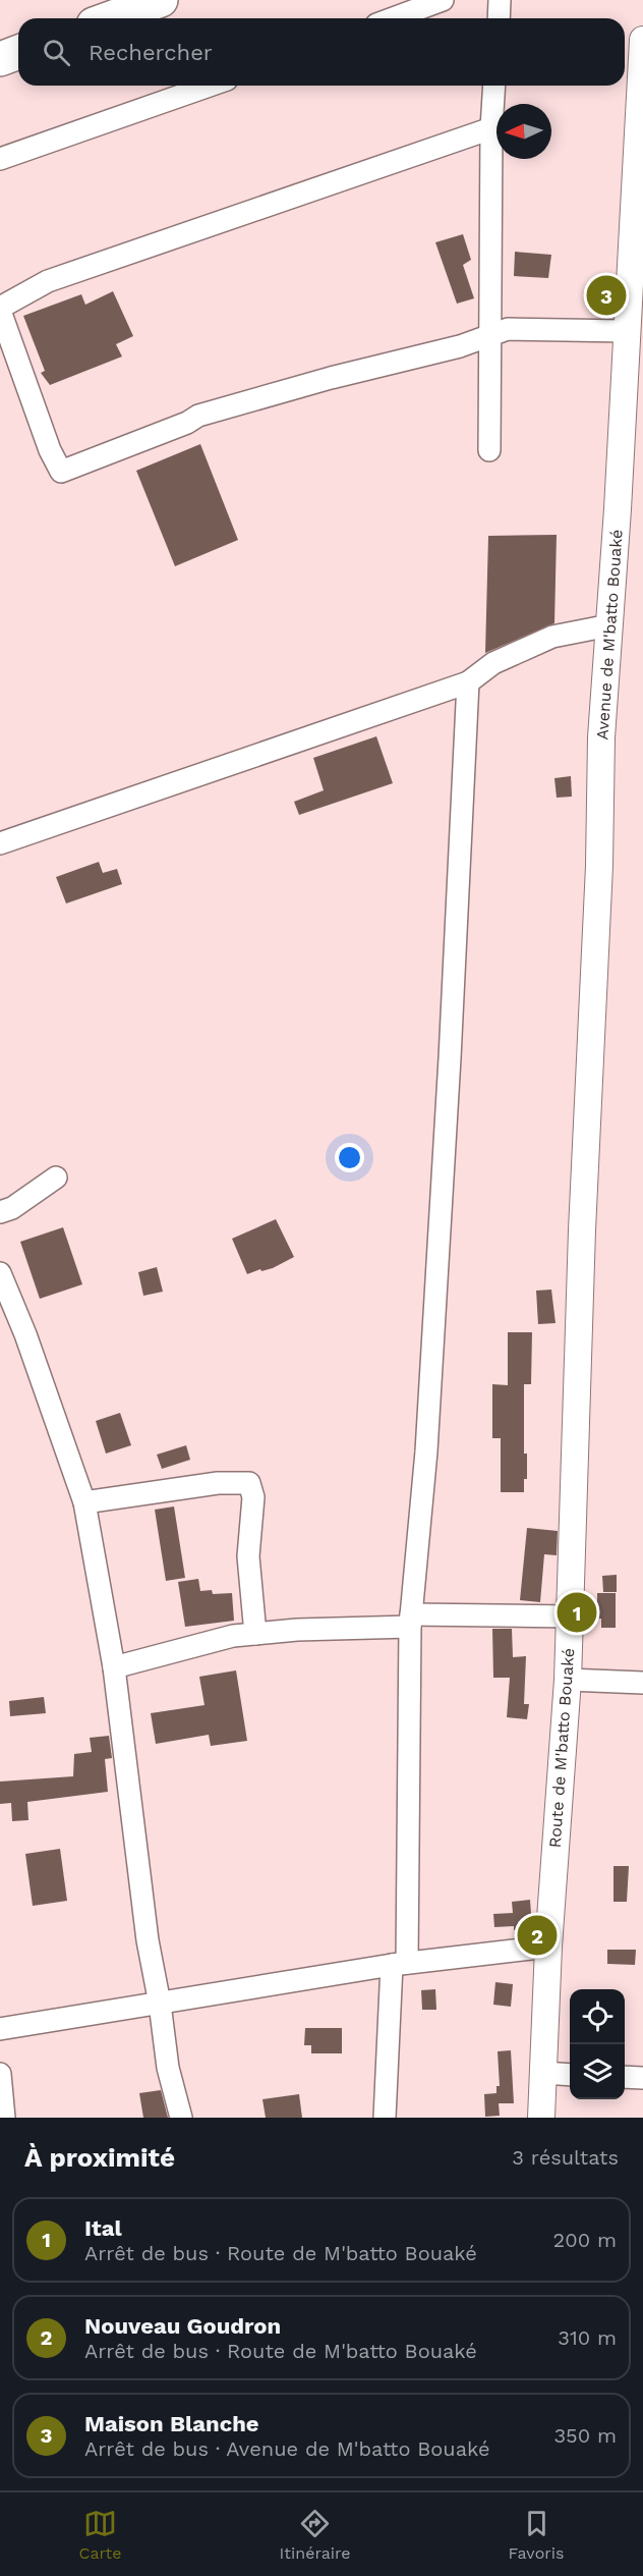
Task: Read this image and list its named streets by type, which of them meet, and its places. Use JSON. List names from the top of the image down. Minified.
{"streets":{"street":["Avenue de M'batto Bouaké","Route de M'batto Bouaké"]},"crossings":[["Avenue de M'batto Bouaké","Route de M'batto Bouaké"]],"north":"left","page":{"search":"Rechercher","pins":["3","1","2"],"heading":["À proximité","3 résultats"],"list":[{"mark":"1","name":"Ital","note":"Arrêt de bus · Route de M'batto Bouaké","value":"200 m"},{"mark":"2","name":"Nouveau Goudron","note":"Arrêt de bus · Route de M'batto Bouaké","value":"310 m"},{"mark":"3","name":"Maison Blanche","note":"Arrêt de bus · Avenue de M'batto Bouaké","value":"350 m"}],"nav":["Carte","Itinéraire","Favoris"]}}
